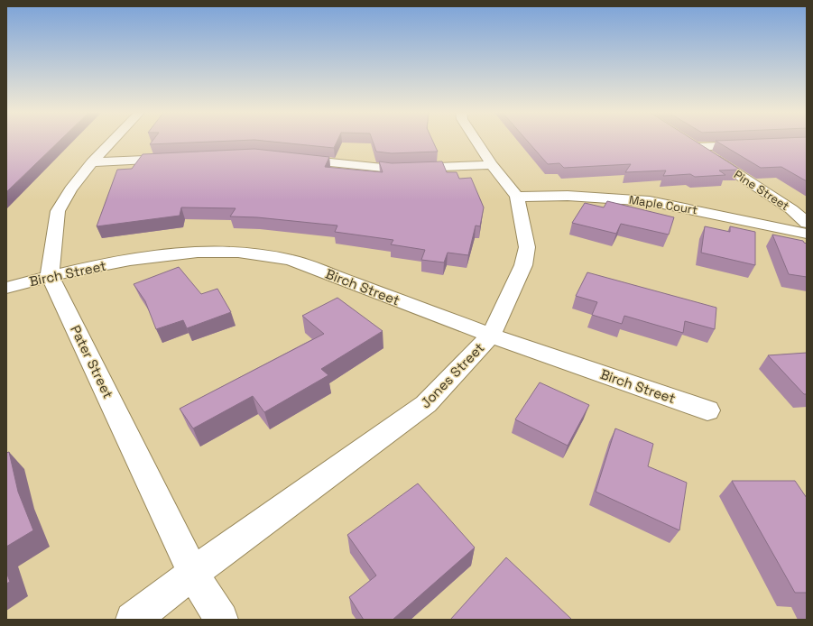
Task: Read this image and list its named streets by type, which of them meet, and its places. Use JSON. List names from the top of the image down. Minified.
{"streets":{"street":["Pine Street","Maple Court","Birch Street","Pater Street","Jones Street"]},"crossings":[["Maple Court","Jones Street"],["Birch Street","Pater Street"],["Birch Street","Jones Street"],["Pater Street","Jones Street"]]}
